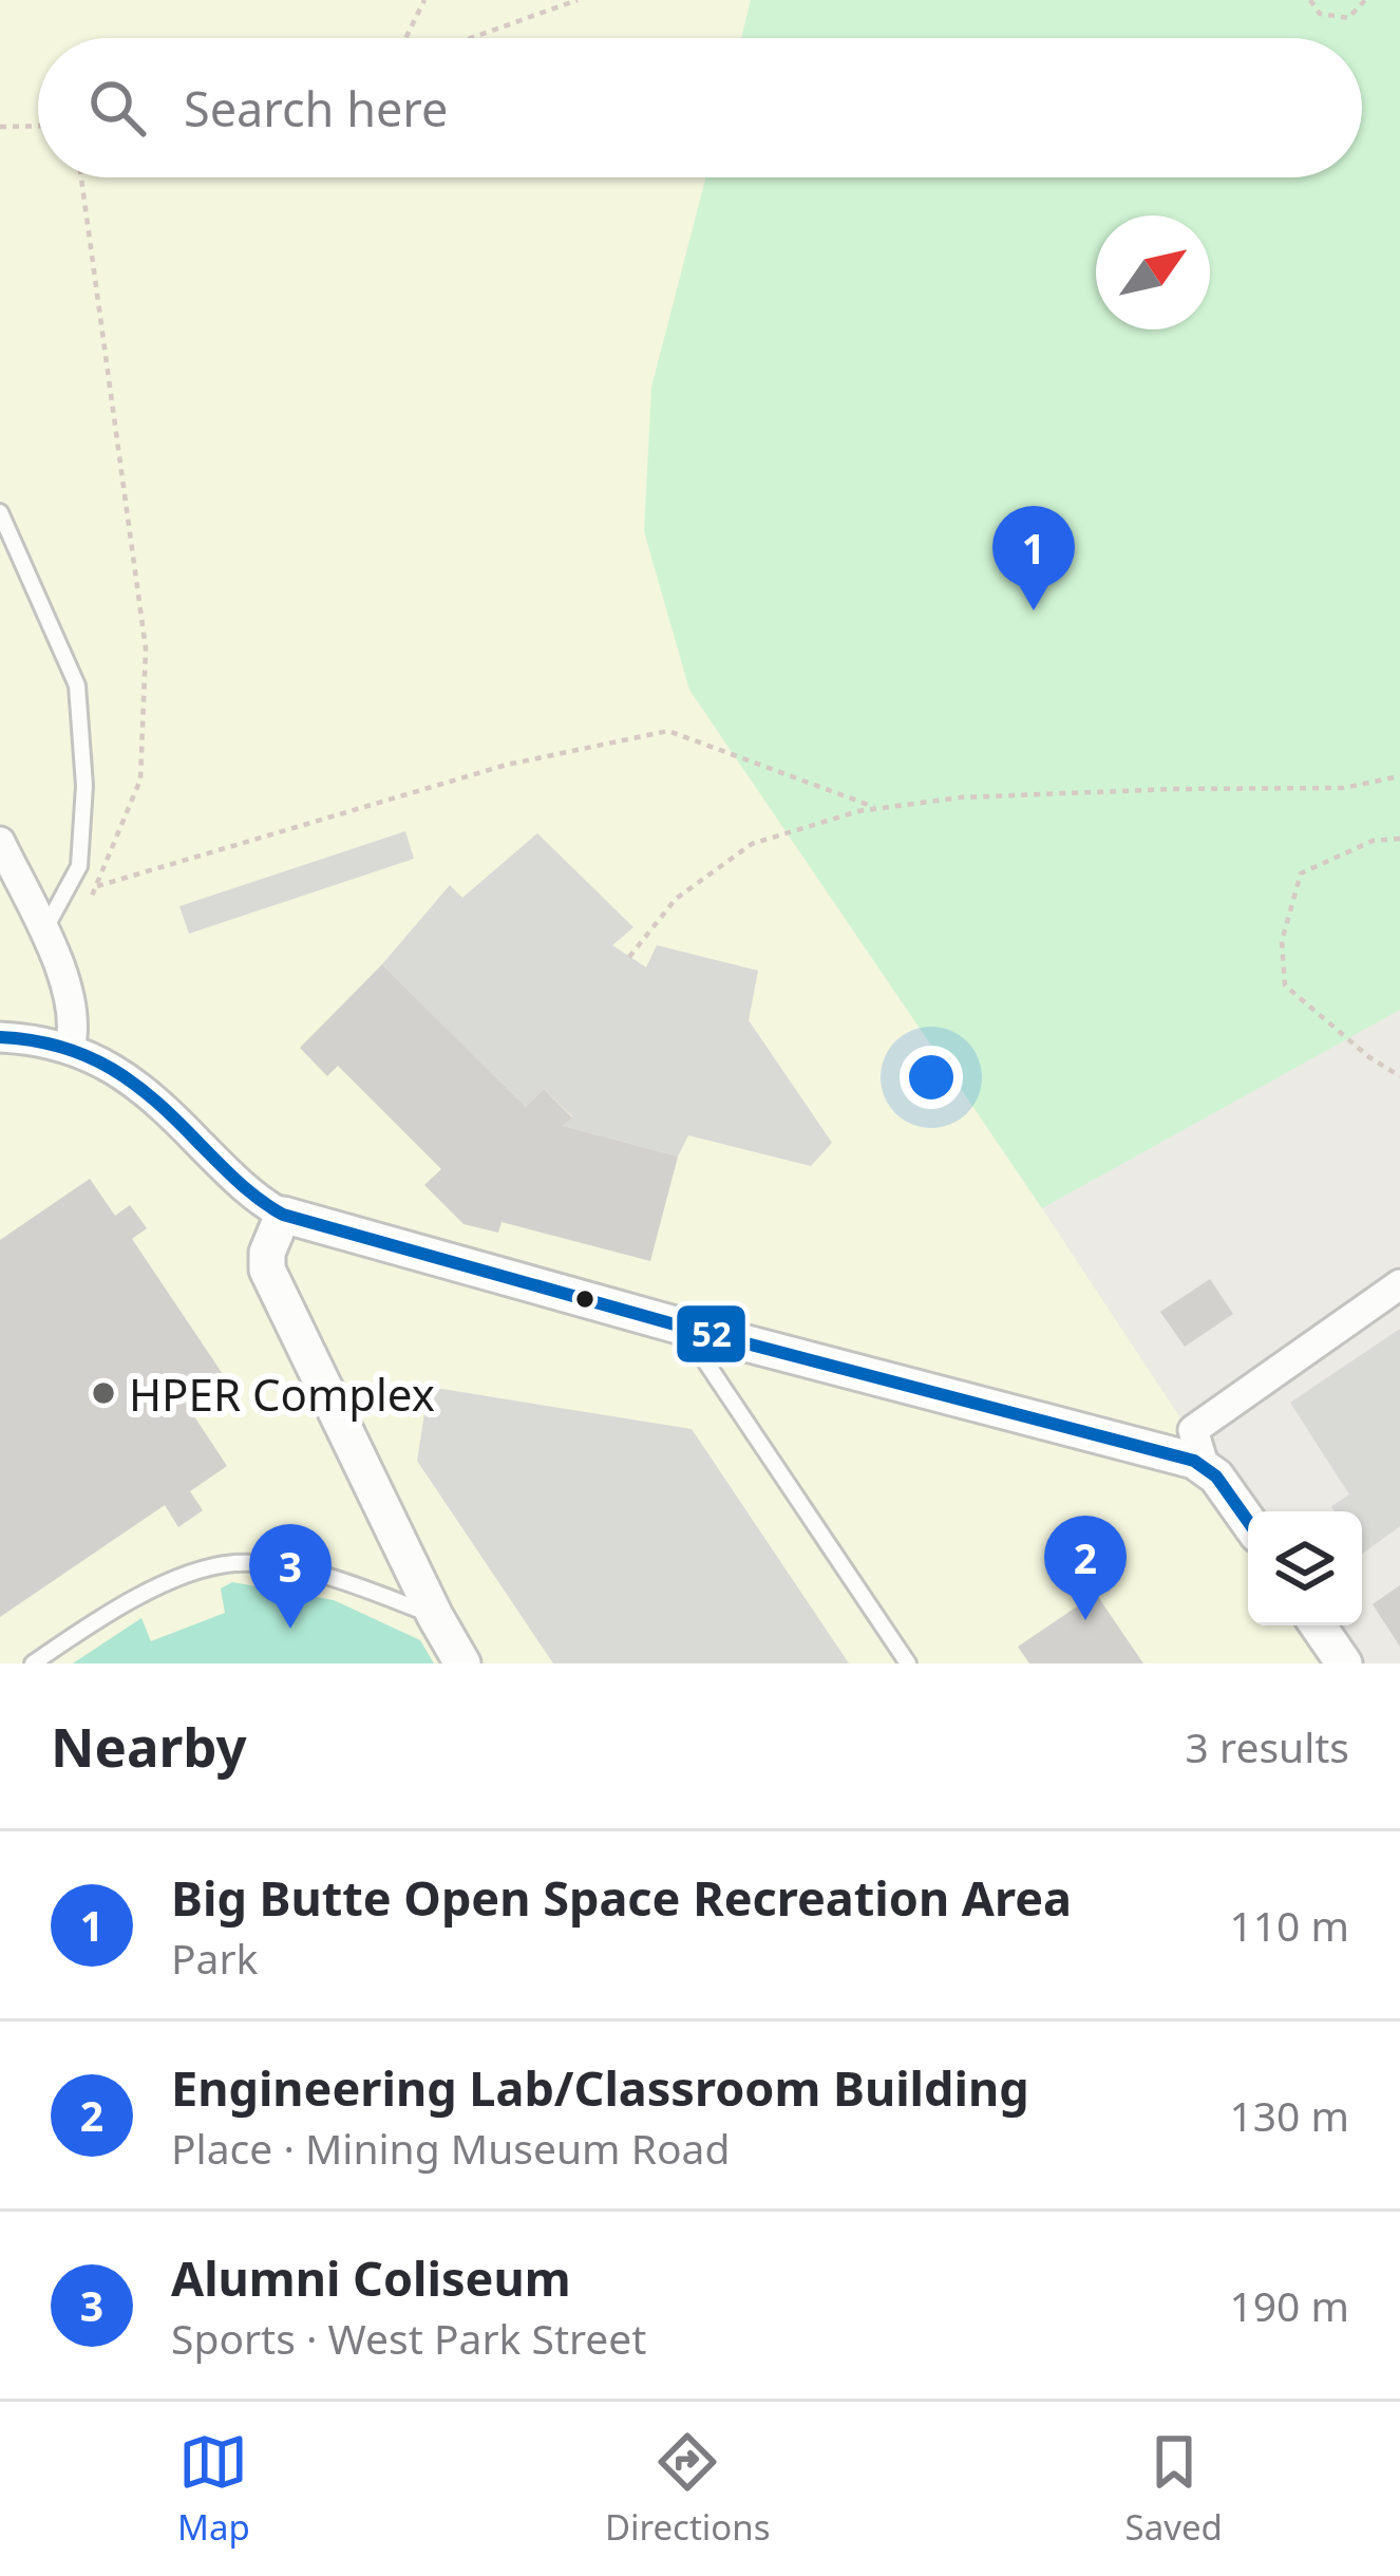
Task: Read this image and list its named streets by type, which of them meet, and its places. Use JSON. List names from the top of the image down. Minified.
{"places":["HPER Complex"],"lines":["transit line 52"],"north":"top right","page":{"search":"Search here","pins":["1","2","3"],"heading":["Nearby","3 results"],"list":[{"mark":"1","name":"Big Butte Open Space Recreation Area","note":"Park","value":"110 m"},{"mark":"2","name":"Engineering Lab/Classroom Building","note":"Place · Mining Museum Road","value":"130 m"},{"mark":"3","name":"Alumni Coliseum","note":"Sports · West Park Street","value":"190 m"}],"nav":["Map","Directions","Saved"]}}
